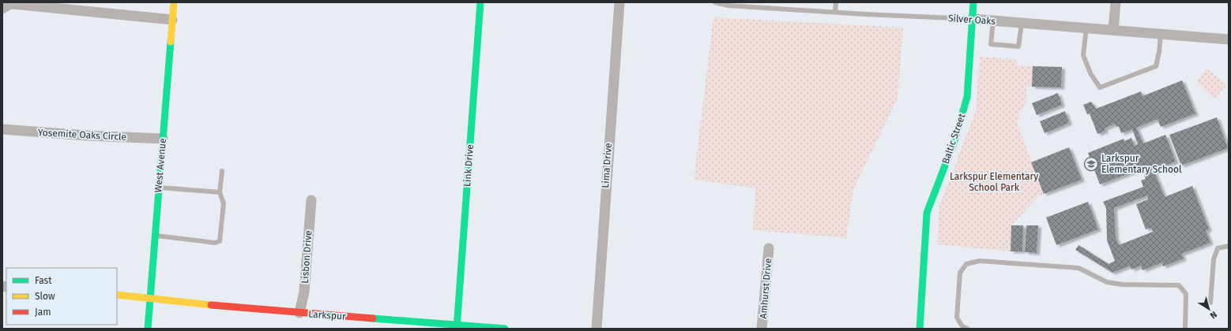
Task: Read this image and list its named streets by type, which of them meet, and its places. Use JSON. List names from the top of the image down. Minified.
{"streets":{"street":["Silver Oaks","Yosemite Oaks Circle","Baltic Street","West Avenue","Link Drive","Lima Drive","Lisbon Drive","Amhurst Drive","Larkspur"]},"crossings":[["Silver Oaks","Baltic Street"],["Yosemite Oaks Circle","West Avenue"],["West Avenue","Larkspur"],["Link Drive","Larkspur"],["Lisbon Drive","Larkspur"]],"parks":["Larkspur Elementary School Park"],"places":{"school or university":["Larkspur Elementary School"]},"legend":["Fast","Slow","Jam"],"north":"bottom right"}
